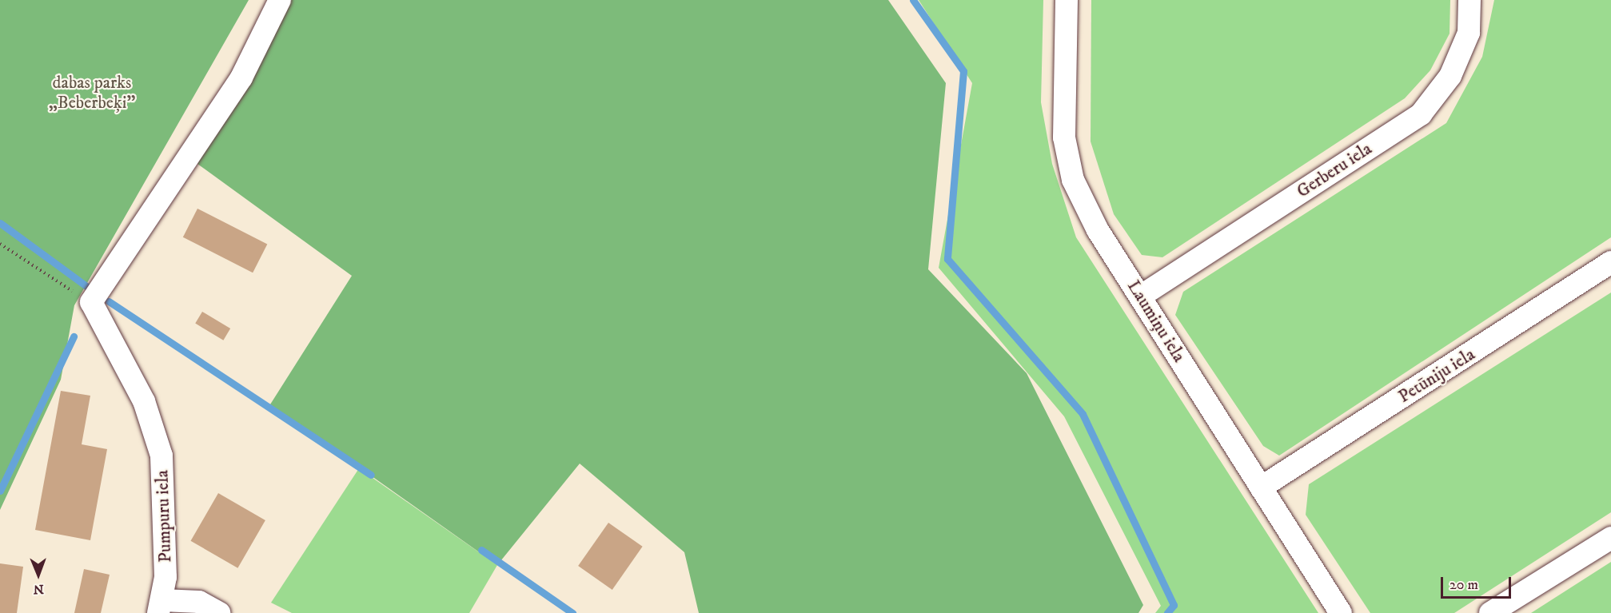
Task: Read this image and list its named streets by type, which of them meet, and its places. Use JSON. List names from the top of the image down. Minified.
{"streets":{"street":["Gerberu iela","Laumiņu iela","Petūniju iela","Pumpuru iela"]},"crossings":[["Gerberu iela","Laumiņu iela"],["Laumiņu iela","Petūniju iela"]],"parks":["dabas parks „Beberbeķi”"],"scale_bar":"20 m","north":"bottom"}
